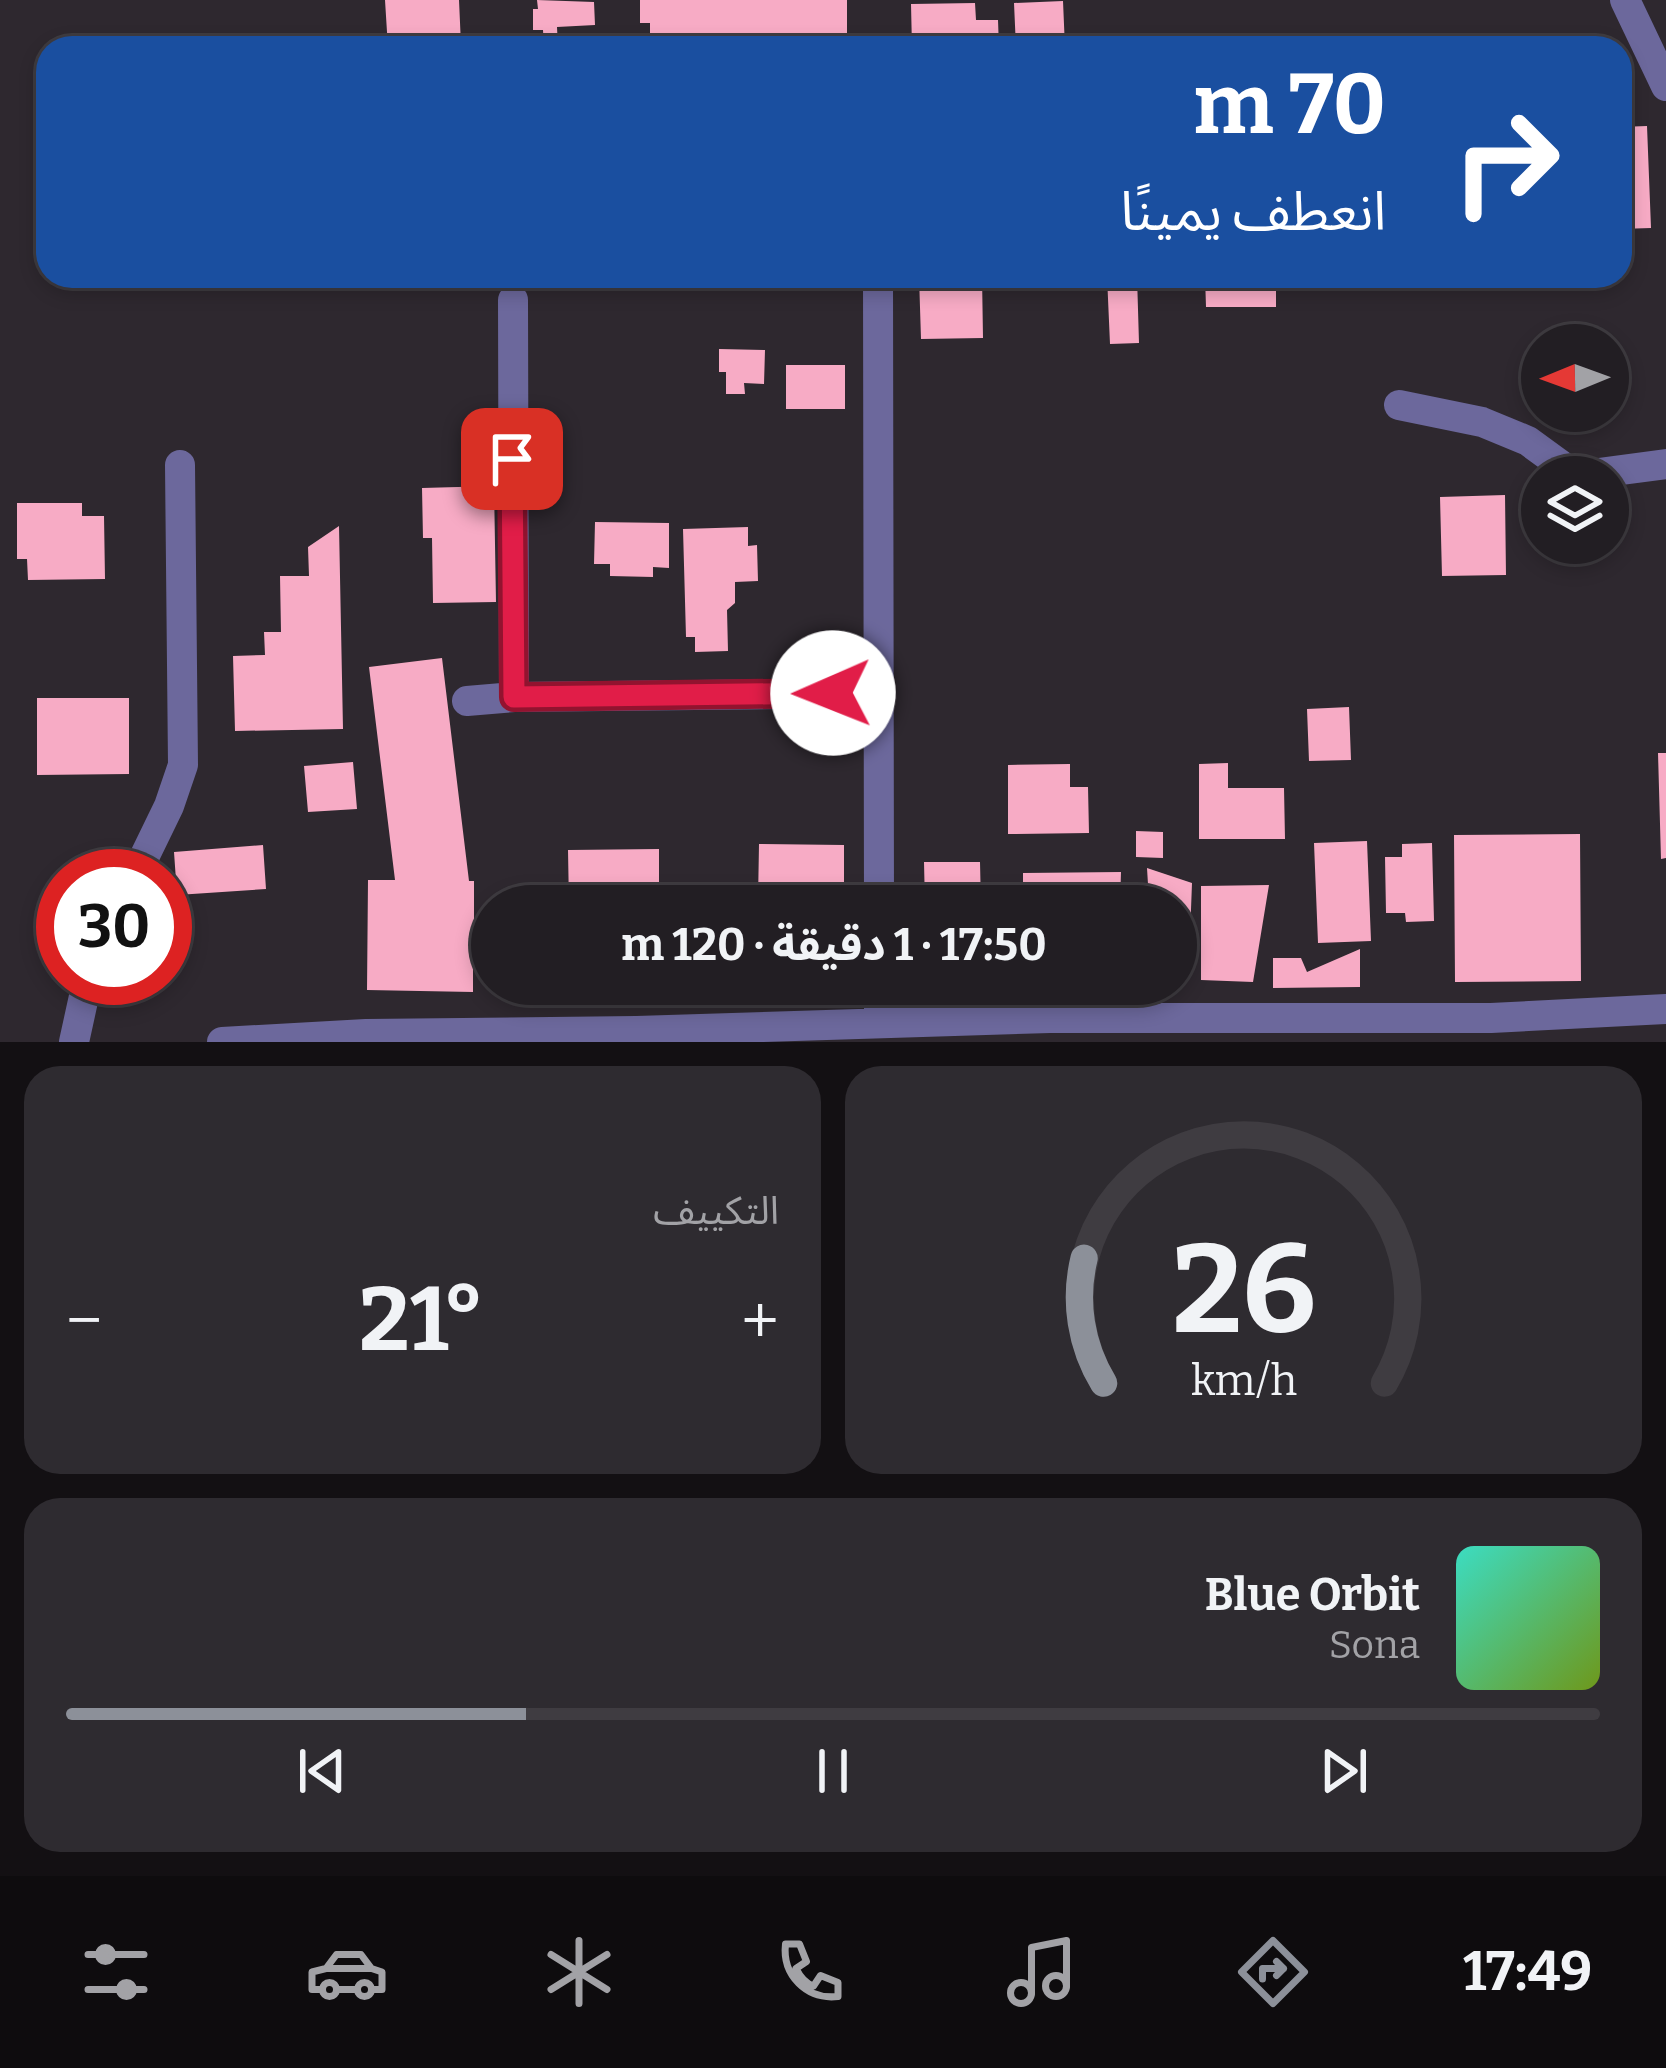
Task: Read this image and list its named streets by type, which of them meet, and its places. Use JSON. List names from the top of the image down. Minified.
{"north":"left","page":{"turn":["70 m","انعطف يمينًا"],"limit":"30","trip":"17:50 · 1 دقيقة · 120 m","tile":"التكييف","heat":["−","21°","+"],"song":["Blue Orbit","Sona"],"tabs":"17:49","gauge":["26","km/h"]}}
